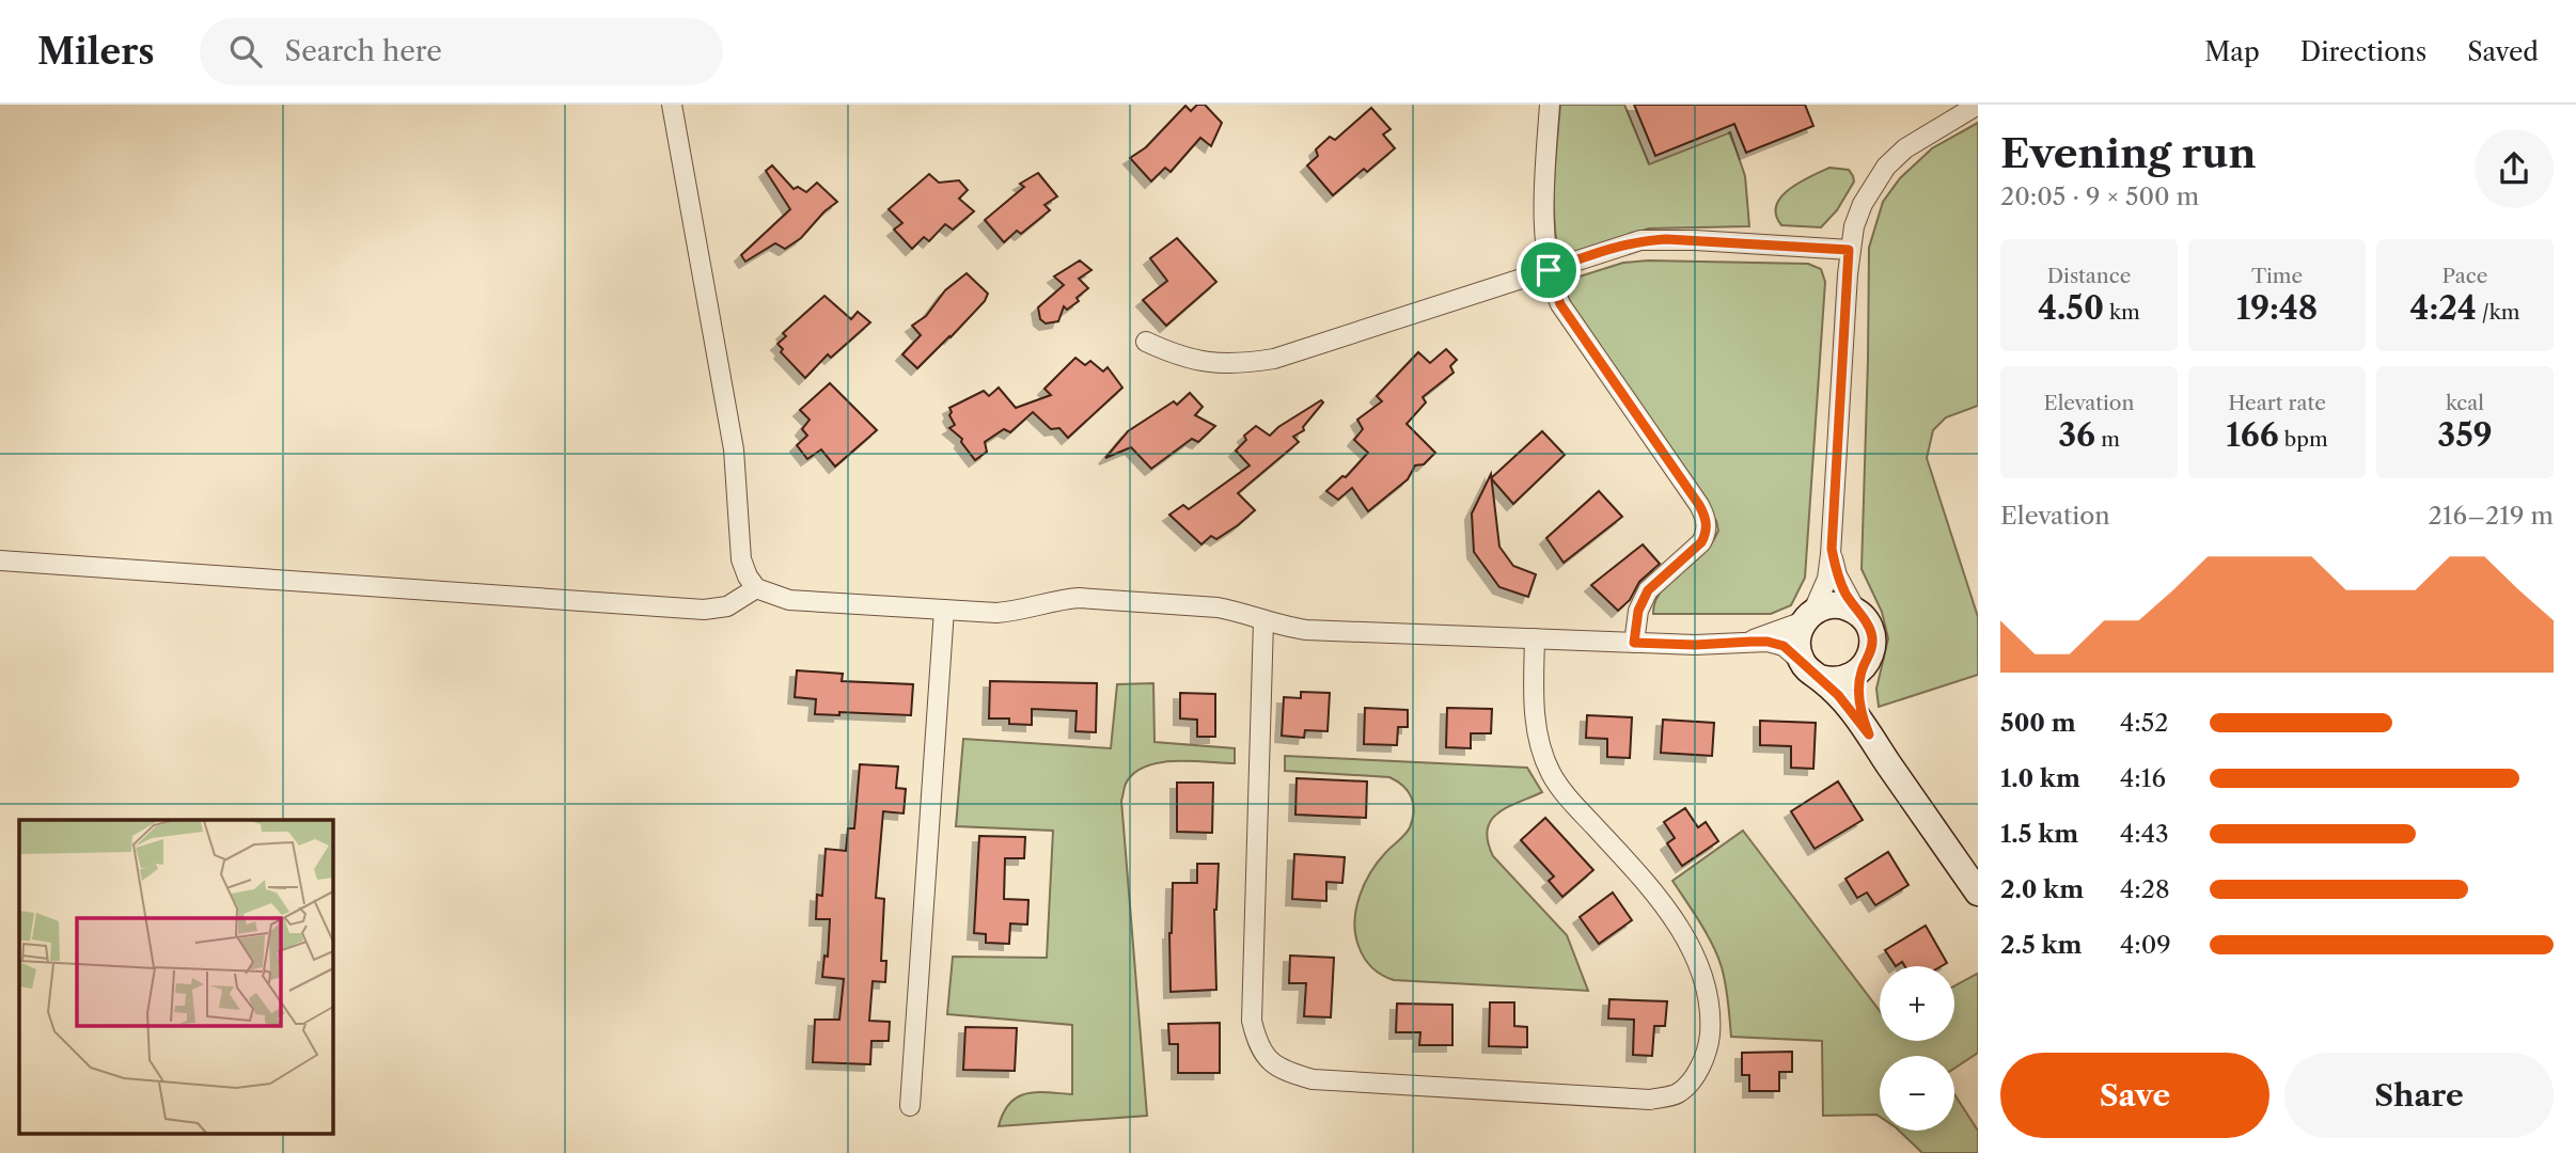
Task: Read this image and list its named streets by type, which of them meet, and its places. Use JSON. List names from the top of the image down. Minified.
{"page":{"header":"Milers","search":"Search here","nav":["Map","Directions","Saved"],"heading":["Evening run","20:05 · 9 × 500 m"],"stats":[["Distance","4.50 km"],["Time","19:48"],["Pace","4:24 /km"],["Elevation","36 m"],["Heart rate","166 bpm"],["kcal","359"]],"chart":["Elevation","216–219 m"],"list":[{"name":"500 m","note":"4:52"},{"name":"1.0 km","note":"4:16"},{"name":"1.5 km","note":"4:43"},{"name":"2.0 km","note":"4:28"},{"name":"2.5 km","note":"4:09"}],"map_buttons":["+","−"],"buttons":["Save","Share"]}}
